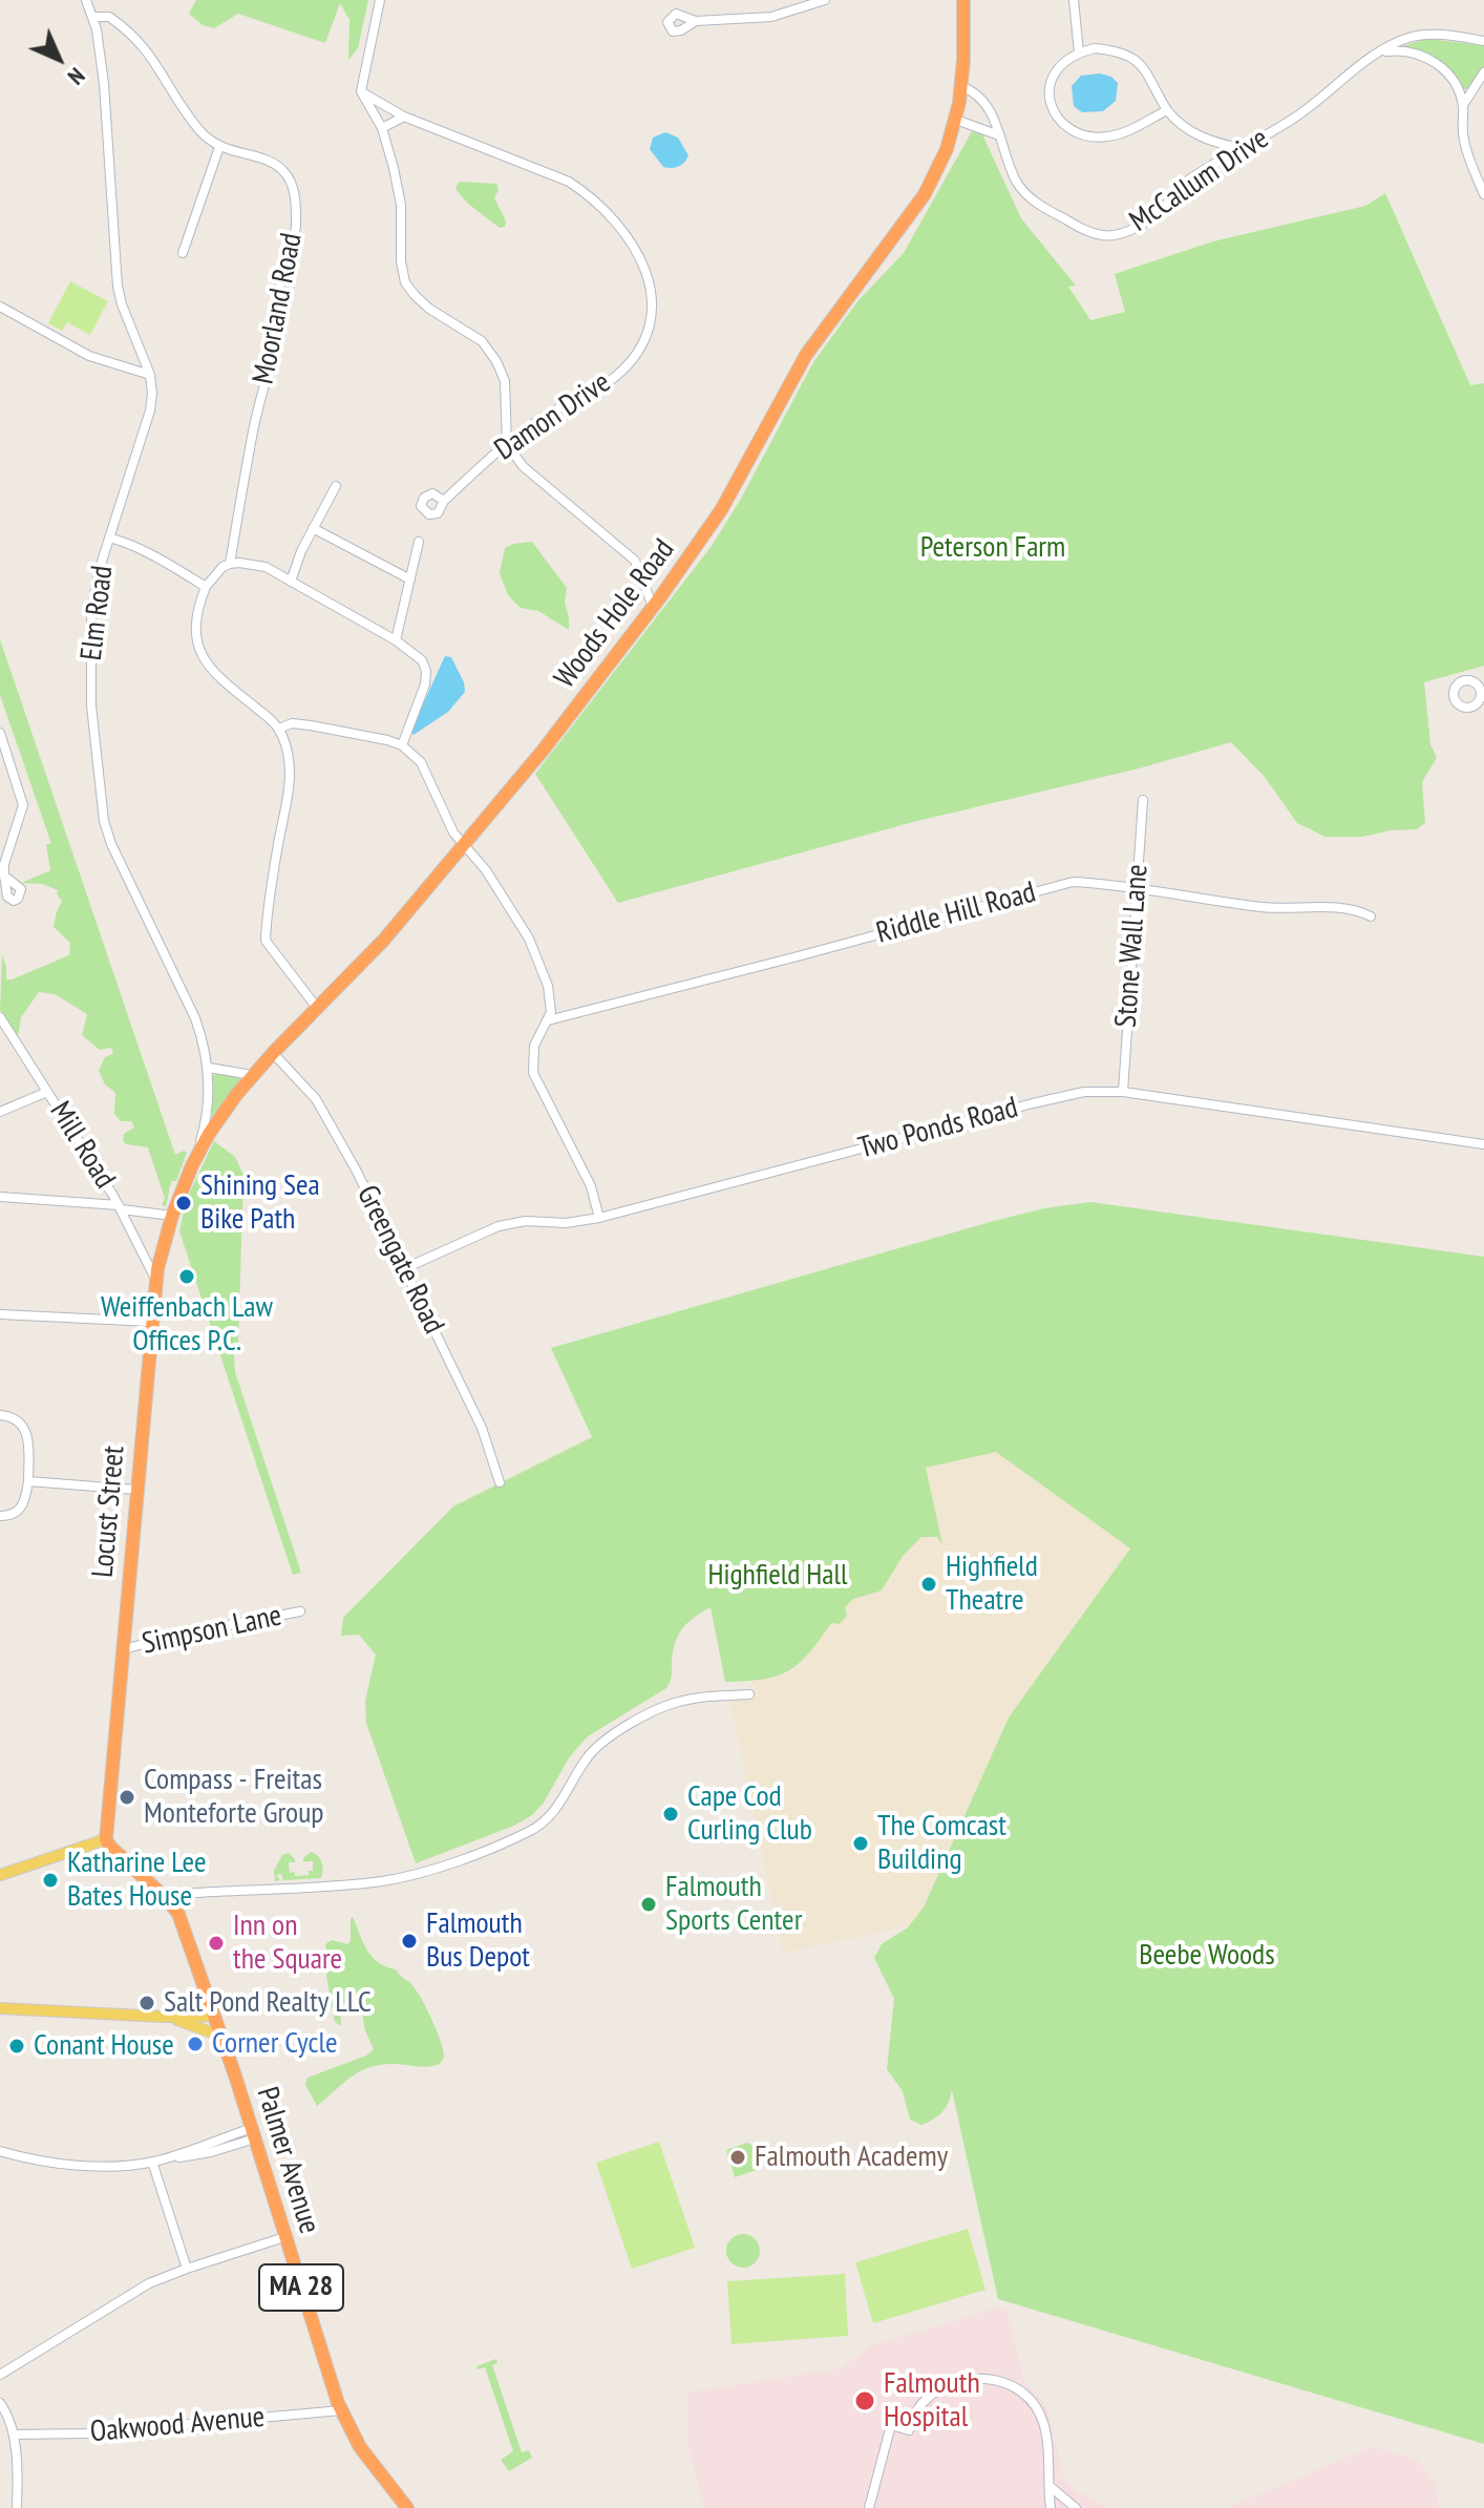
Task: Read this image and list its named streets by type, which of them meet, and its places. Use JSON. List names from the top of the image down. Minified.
{"streets":{"highway":["Woods Hole Road","Locust Street","Palmer Avenue","MA 28"],"street":["McCallum Drive","Moorland Road","Damon Drive","Elm Road","Riddle Hill Road","Stone Wall Lane","Two Ponds Road","Mill Road","Greengate Road","Simpson Lane","Oakwood Avenue"]},"crossings":[["McCallum Drive","Woods Hole Road"],["Moorland Road","Elm Road"],["Elm Road","Woods Hole Road"],["Woods Hole Road","Greengate Road"],["Woods Hole Road","Locust Street"],["Riddle Hill Road","Stone Wall Lane"],["Stone Wall Lane","Two Ponds Road"],["Two Ponds Road","Greengate Road"],["Mill Road","Locust Street"],["Locust Street","Simpson Lane"],["Locust Street","MA 28"],["Palmer Avenue","MA 28"],["Palmer Avenue","Oakwood Avenue"]],"parks":["Peterson Farm","Highfield Hall","Beebe Woods"],"places":["Shining Sea Bike Path","Weiffenbach Law Offices P.C.","Highfield Theatre","Compass - Freitas Monteforte Group","Cape Cod Curling Club","The Comcast Building","Katharine Lee Bates House","Falmouth Sports Center","Falmouth Bus Depot","Inn on the Square","Salt Pond Realty LLC","Corner Cycle","Conant House","Falmouth Academy","Falmouth Hospital"],"north":"bottom right"}
